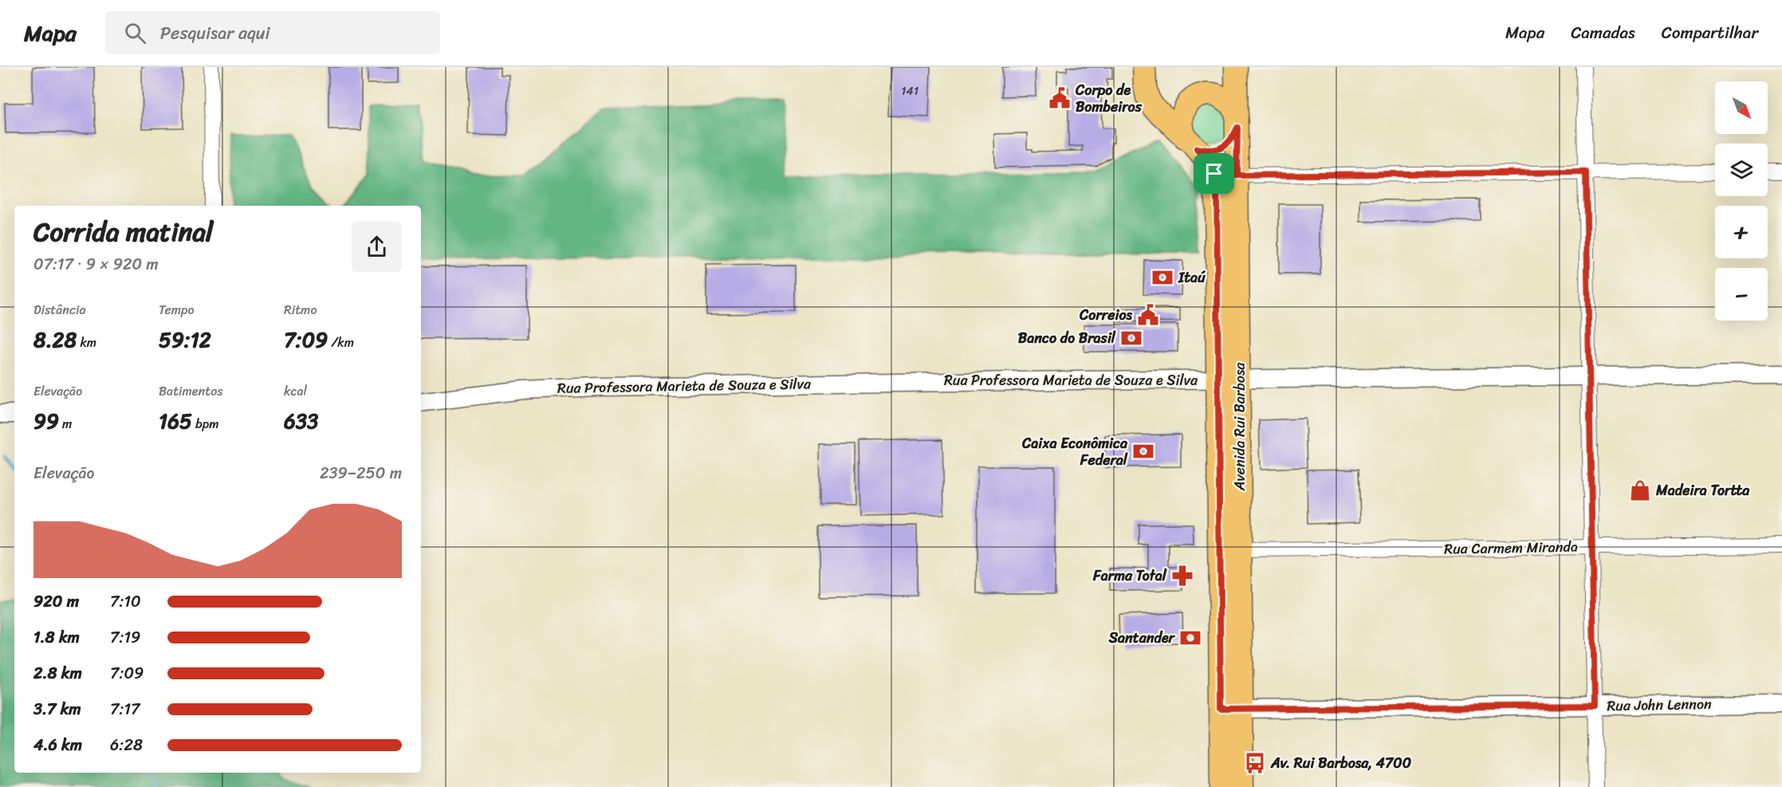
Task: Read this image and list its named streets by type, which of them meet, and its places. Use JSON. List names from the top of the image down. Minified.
{"streets":{"main road":["Avenida Rui Barbosa"],"street":["Rua Professora Marieta de Souza e Silva","Rua Carmem Miranda","Rua John Lennon"]},"crossings":[["Rua Professora Marieta de Souza e Silva","Avenida Rui Barbosa"],["Avenida Rui Barbosa","Rua Carmem Miranda"],["Avenida Rui Barbosa","Rua John Lennon"]],"places":{"public building":["Corpo de Bombeiros","Correios"],"bank":["Itaú","Banco do Brasil","Caixa Econômica Federal","Santander"],"shop":["Madeira Tortta"],"pharmacy":["Farma Total"],"bus stop":["Av. Rui Barbosa, 4700"]},"house_numbers":["141"],"north":"bottom right","page":{"header":"Mapa","search":"Pesquisar aqui","nav":["Mapa","Camadas","Compartilhar"],"map_buttons":["+","−"],"heading":["Corrida matinal","07:17 · 9 × 920 m"],"stats":[["Distância","8.28 km"],["Tempo","59:12"],["Ritmo","7:09 /km"],["Elevação","99 m"],["Batimentos","165 bpm"],["kcal","633"]],"chart":["Elevação","239–250 m"],"list":[{"name":"920 m","note":"7:10"},{"name":"1.8 km","note":"7:19"},{"name":"2.8 km","note":"7:09"},{"name":"3.7 km","note":"7:17"},{"name":"4.6 km","note":"6:28"}]}}
